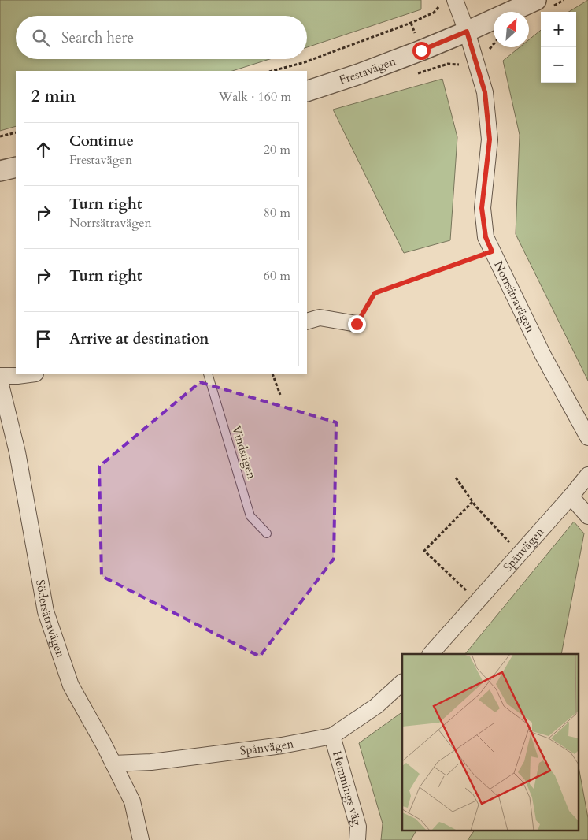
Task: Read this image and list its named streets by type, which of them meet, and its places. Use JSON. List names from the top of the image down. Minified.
{"streets":{"street":["Frestavägen","Norrsätravägen","Spånvägen","Södersätravägen","Hemmings väg"],"lane":["Vindstigen"]},"crossings":[["Frestavägen","Norrsätravägen"],["Spånvägen","Södersätravägen"],["Spånvägen","Hemmings väg"]],"north":"top right","page":{"map_buttons":["+","−"],"search":"Search here","heading":["2 min","Walk · 160 m"],"list":[["Continue","Frestavägen","20 m"],["Turn right","Norrsätravägen","80 m"],["Turn right","60 m"],"Arrive at destination"]}}
